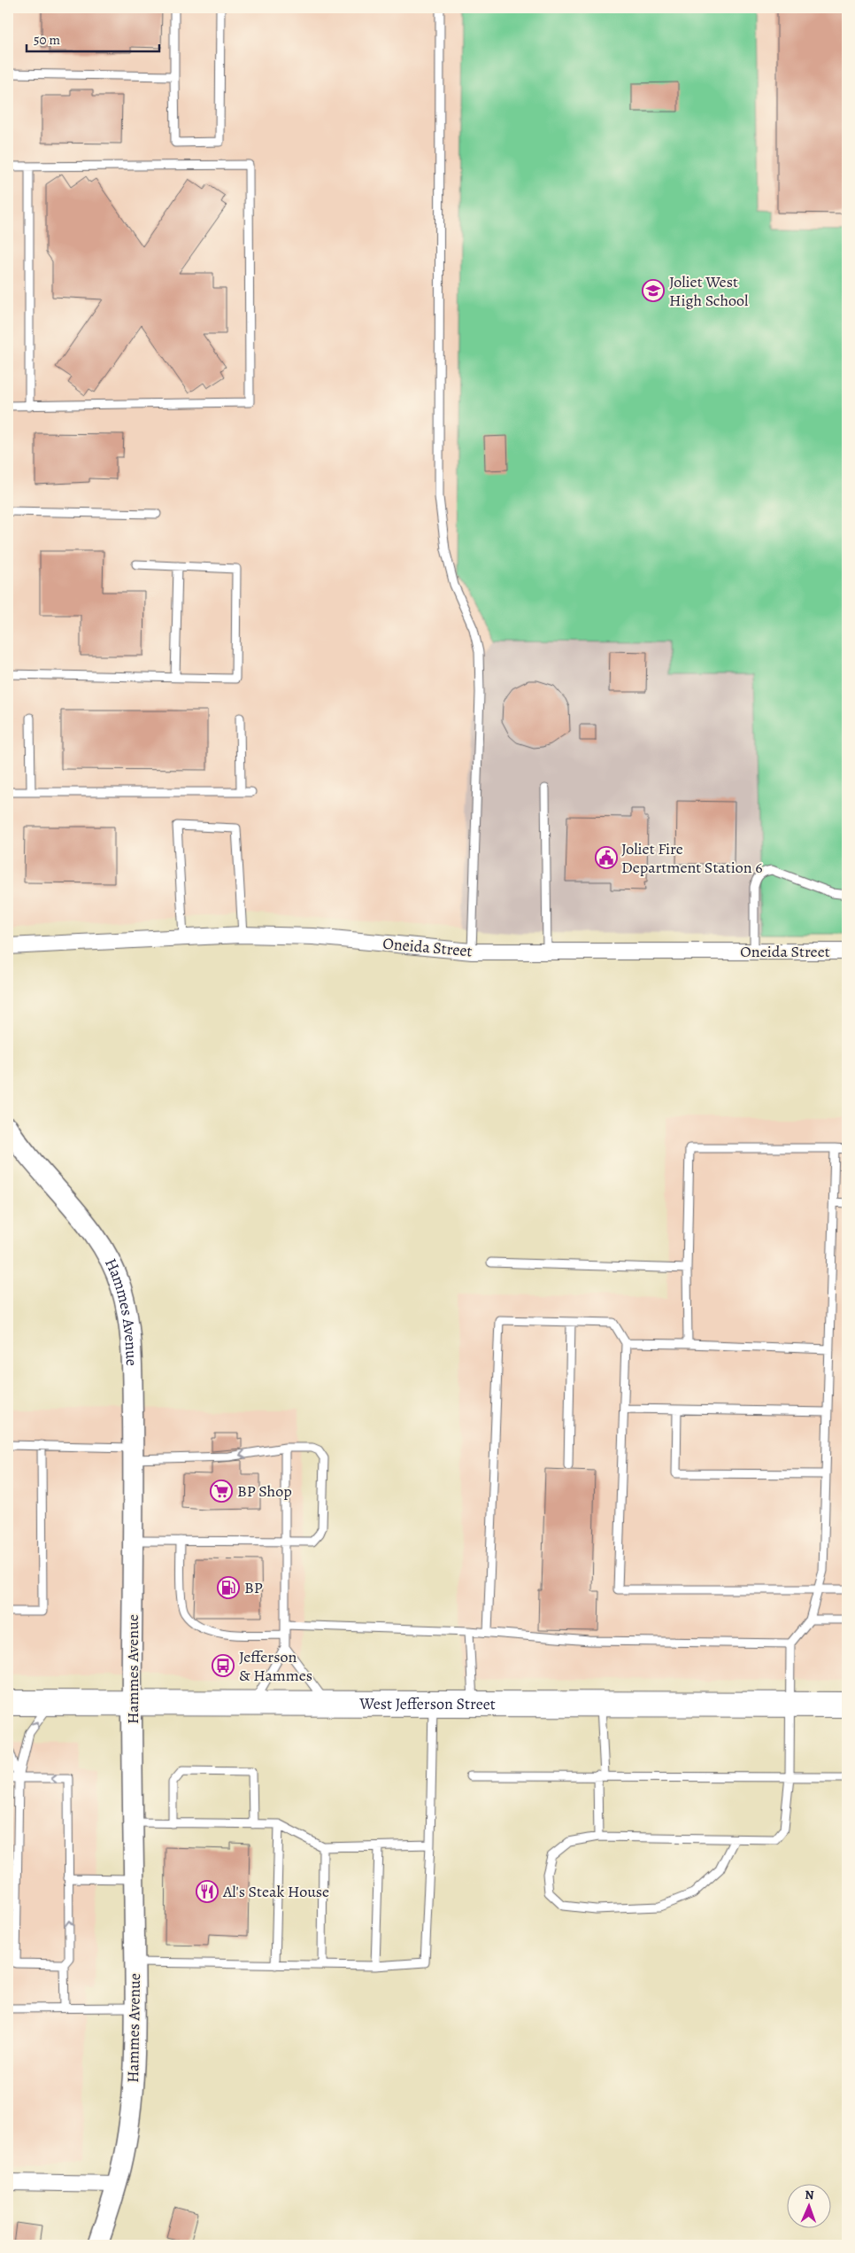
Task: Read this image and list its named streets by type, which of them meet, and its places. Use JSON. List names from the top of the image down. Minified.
{"streets":{"main road":["West Jefferson Street"],"street":["Oneida Street","Hammes Avenue"]},"crossings":[["Hammes Avenue","West Jefferson Street"]],"places":{"school or university":["Joliet West High School"],"public building":["Joliet Fire Department Station 6"],"supermarket":["BP Shop"],"fuel station":["BP"],"bus stop":["Jefferson & Hammes"],"restaurant":["Al's Steak House"]},"scale_bar":"50 m","north":"top"}
